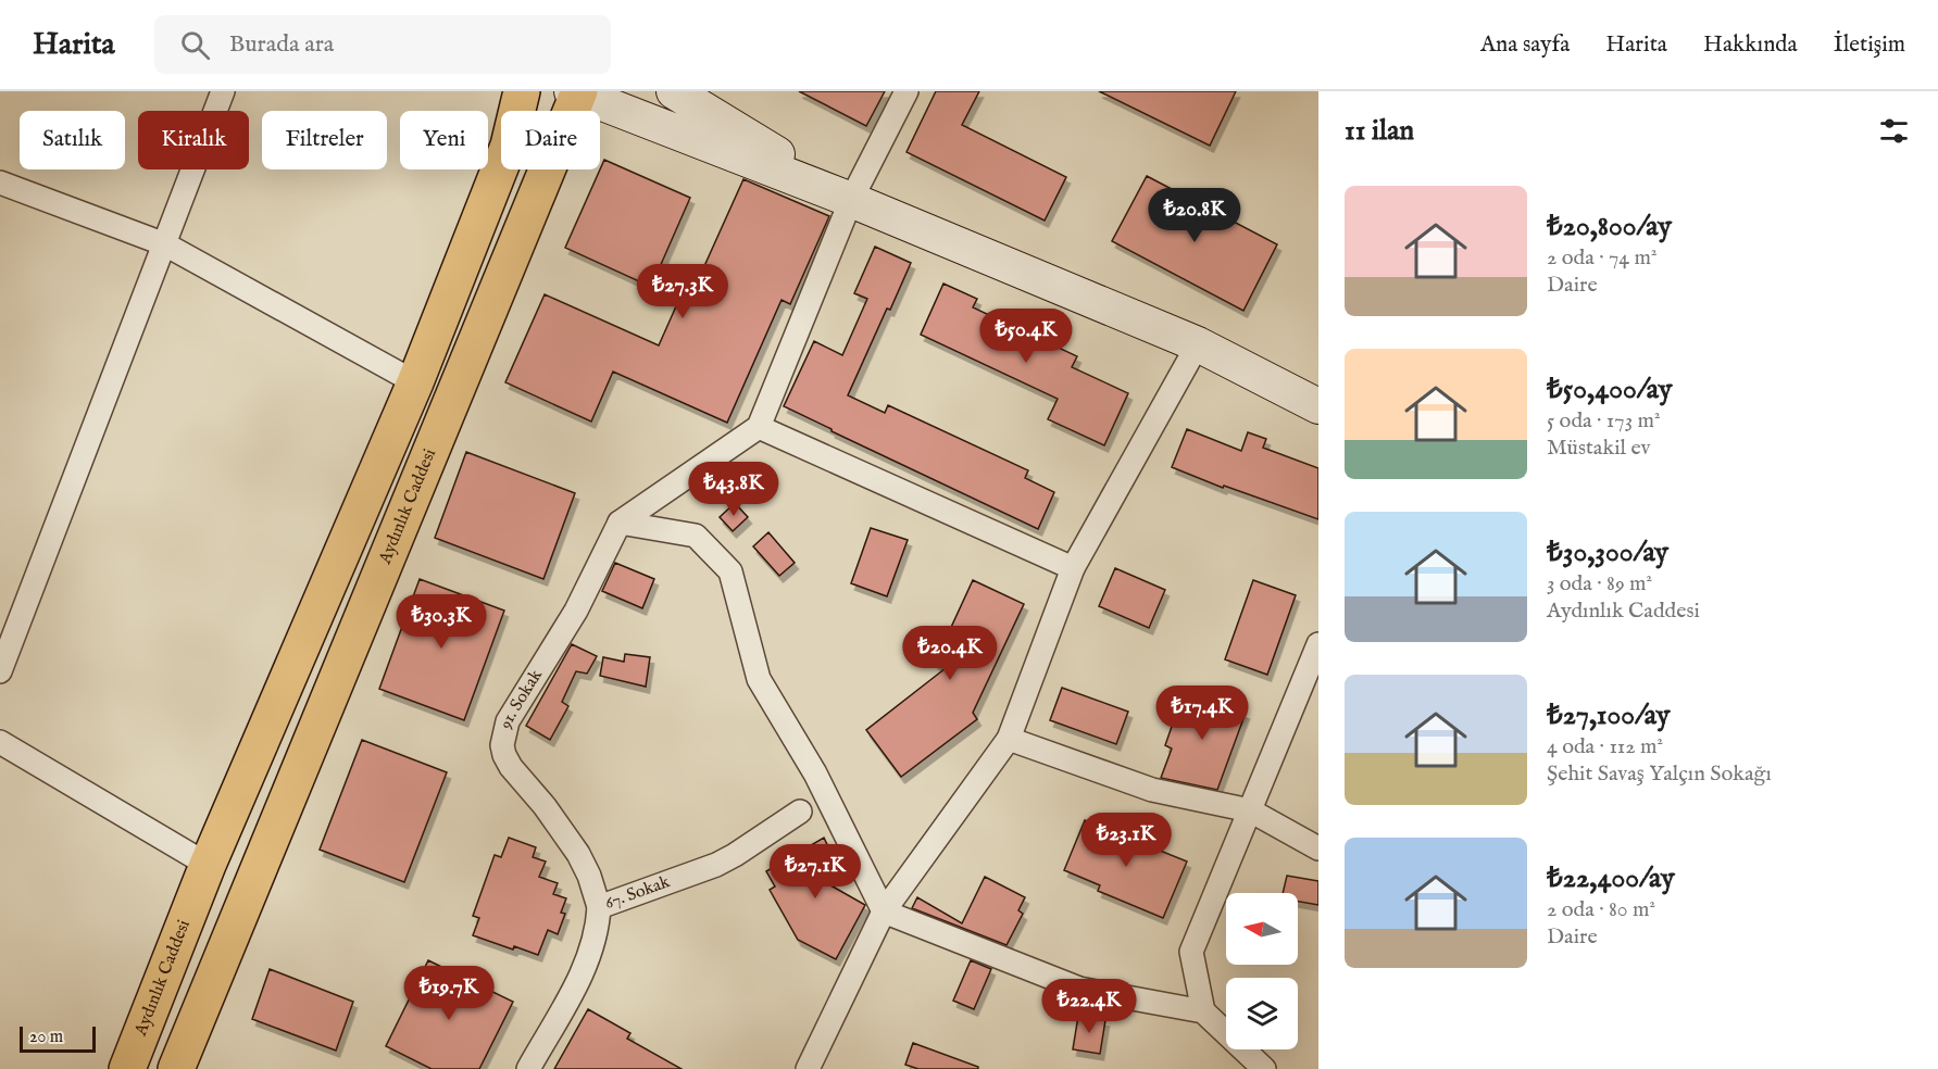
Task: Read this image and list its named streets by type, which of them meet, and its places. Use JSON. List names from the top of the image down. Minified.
{"streets":{"main road":["Aydınlık Caddesi"],"street":["91. Sokak","67. Sokak"]},"crossings":[["91. Sokak","67. Sokak"]],"scale_bar":"20 m","north":"left","page":{"header":"Harita","search":"Burada ara","nav":["Ana sayfa","Harita","Hakkında","İletişim"],"heading":"11 ilan","chip":["Satılık","Kiralık","Filtreler","Yeni","Daire"],"list":[{"name":"₺20,800/ay","note":"2 oda · 74 m² · Daire"},{"name":"₺50,400/ay","note":"5 oda · 173 m² · Müstakil ev"},{"name":"₺30,300/ay","note":"3 oda · 89 m² · Aydınlık Caddesi"},{"name":"₺27,100/ay","note":"4 oda · 112 m² · Şehit Savaş Yalçın Sokağı"},{"name":"₺22,400/ay","note":"2 oda · 80 m² · Daire"}],"price":["₺20.8K","₺27.3K","₺50.4K","₺43.8K","₺30.3K","₺20.4K","₺17.4K","₺23.1K","₺27.1K","₺19.7K","₺22.4K"],"scale":"20 m"}}
